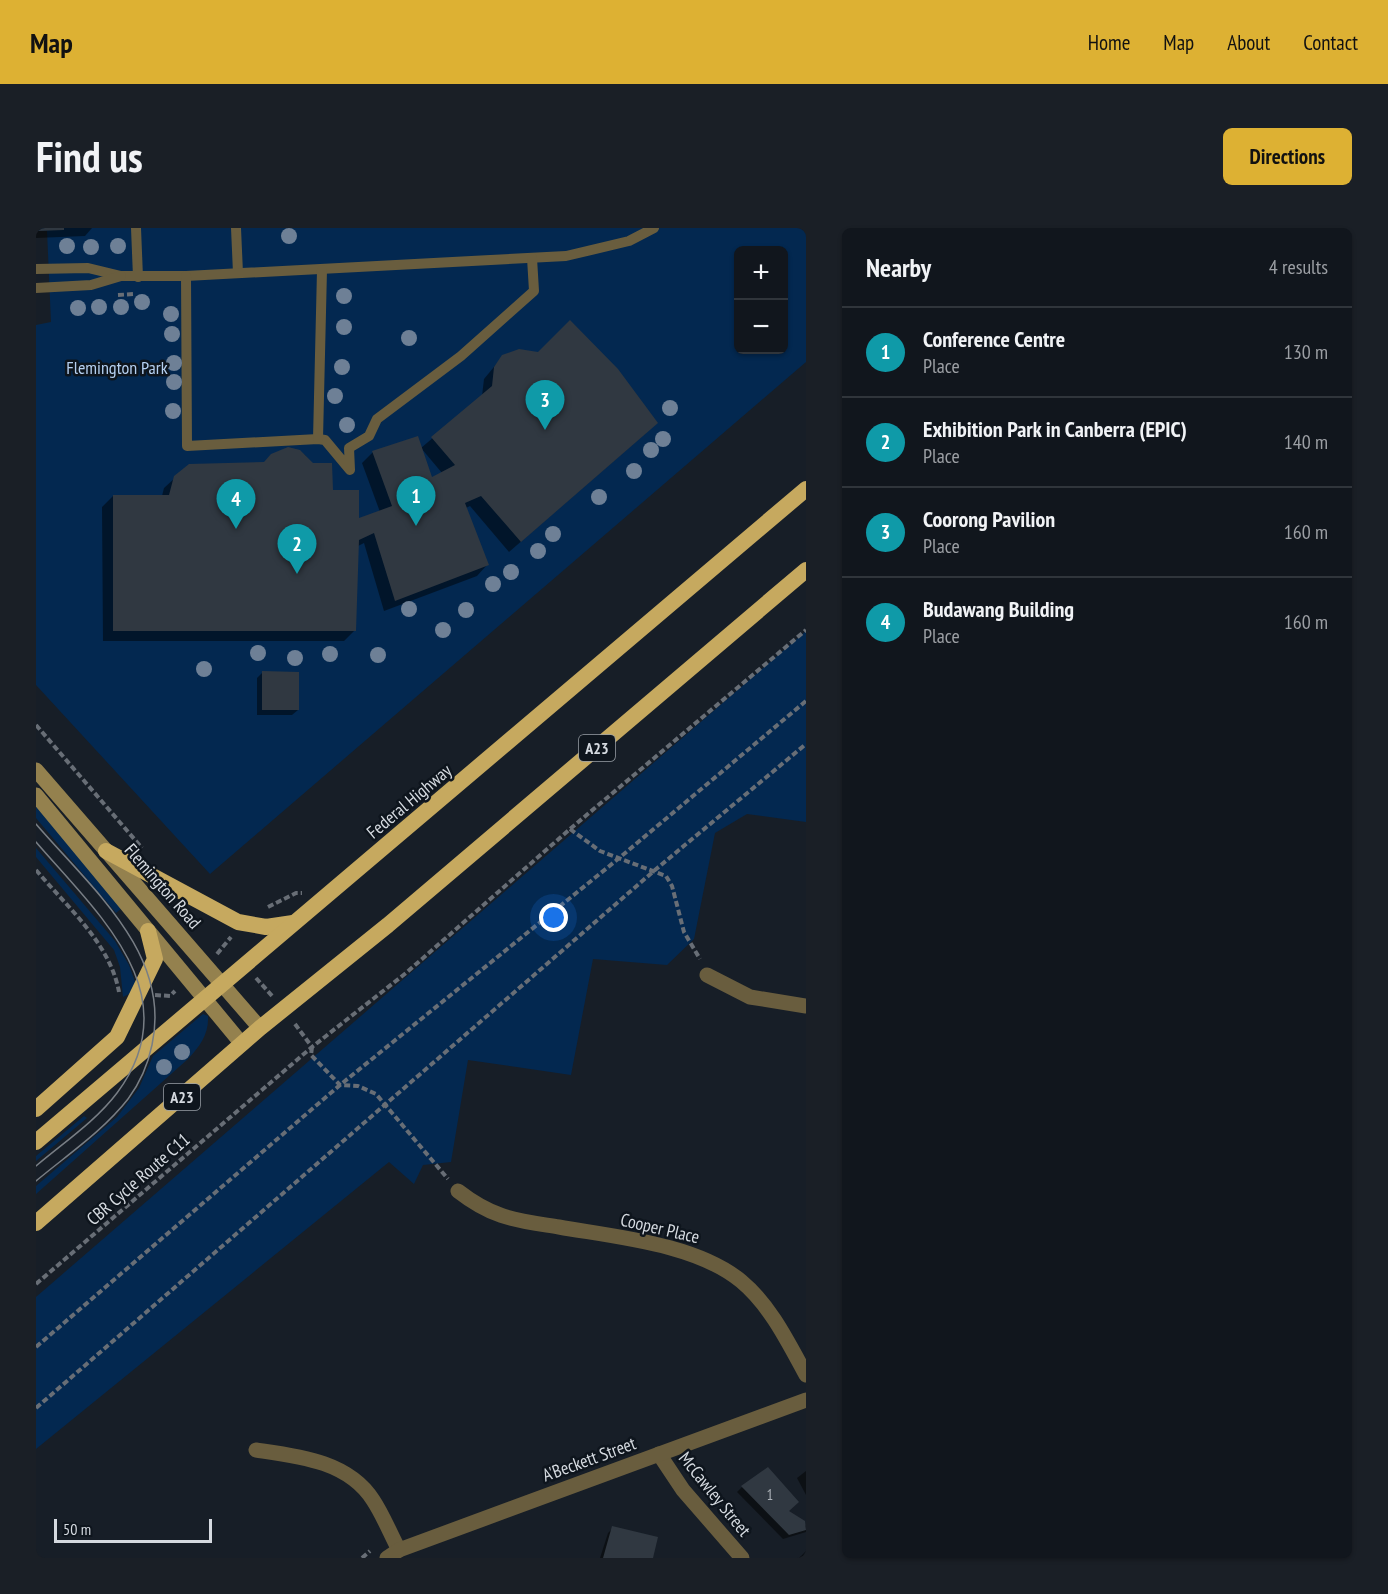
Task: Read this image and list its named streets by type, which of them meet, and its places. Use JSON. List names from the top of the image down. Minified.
{"streets":{"highway":["A23","Federal Highway"],"main road":["Flemington Road"],"street":["Cooper Place","A'Beckett Street","McCawley Street"],"path":["CBR Cycle Route C11"]},"crossings":[["A23","Flemington Road"],["Federal Highway","Flemington Road"],["A'Beckett Street","McCawley Street"]],"parks":["Flemington Park"],"house_numbers":["1"],"scale_bar":"50 m","page":{"header":"Map","nav":["Home","Map","About","Contact"],"buttons":"Directions","title":"Find us","heading":["Nearby","4 results"],"map_buttons":["+","−"],"list":[{"mark":"1","name":"Conference Centre","note":"Place","value":"130 m"},{"mark":"2","name":"Exhibition Park in Canberra (EPIC)","note":"Place","value":"140 m"},{"mark":"3","name":"Coorong Pavilion","note":"Place","value":"160 m"},{"mark":"4","name":"Budawang Building","note":"Place","value":"160 m"}],"pins":["3","1","4","2"],"scale":"50 m"}}
